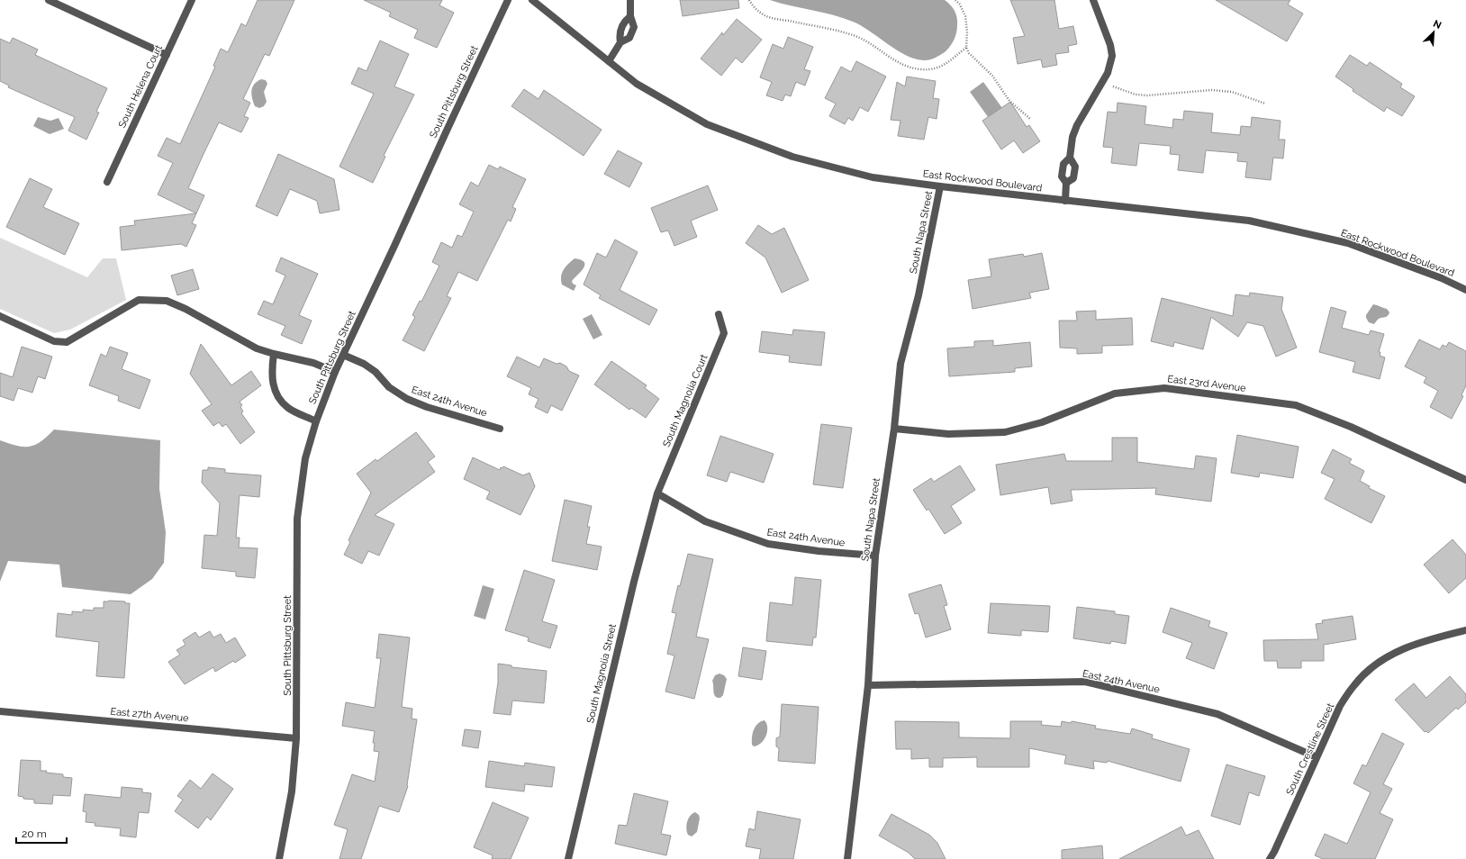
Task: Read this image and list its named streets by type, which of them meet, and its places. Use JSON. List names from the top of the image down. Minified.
{"streets":{"street":["South Helena Court","South Pittsburg Street","East Rockwood Boulevard","South Napa Street","East 23rd Avenue","South Magnolia Court","East 24th Avenue","South Magnolia Street","East 27th Avenue","South Crestline Street"]},"crossings":[["South Pittsburg Street","East 24th Avenue"],["South Pittsburg Street","East 27th Avenue"],["East Rockwood Boulevard","South Napa Street"],["South Napa Street","East 23rd Avenue"],["South Napa Street","East 24th Avenue"],["South Magnolia Court","East 24th Avenue"],["South Magnolia Court","South Magnolia Street"],["East 24th Avenue","South Magnolia Street"],["East 24th Avenue","South Crestline Street"]],"scale_bar":"20 m","north":"top right"}
